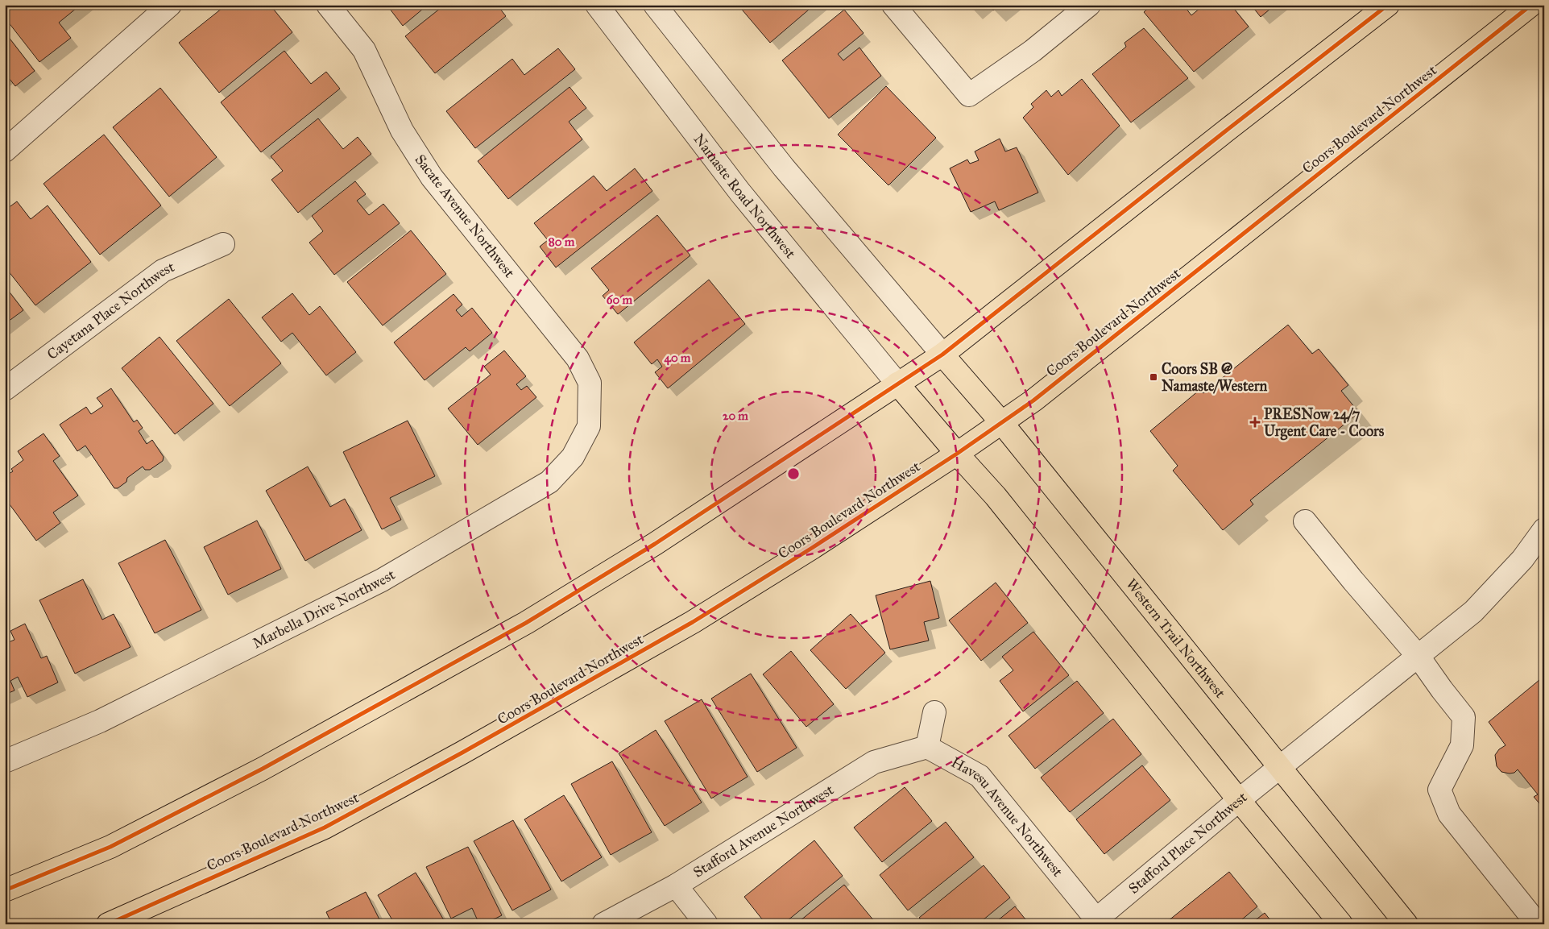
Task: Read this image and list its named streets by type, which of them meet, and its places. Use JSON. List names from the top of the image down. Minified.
{"streets":{"main road":["Coors Boulevard Northwest","Western Trail Northwest"],"street":["Namaste Road Northwest","Sacate Avenue Northwest","Cayetana Place Northwest","Marbella Drive Northwest","Havesu Avenue Northwest","Stafford Avenue Northwest","Stafford Place Northwest"]},"crossings":[["Coors Boulevard Northwest","Western Trail Northwest"],["Sacate Avenue Northwest","Marbella Drive Northwest"],["Western Trail Northwest","Stafford Place Northwest"],["Havesu Avenue Northwest","Stafford Avenue Northwest"],["Havesu Avenue Northwest","Stafford Place Northwest"]],"places":{"transit":["Coors SB @ Namaste/Western"],"health":["PRESNow 24/7 Urgent Care - Coors"]},"rings":["80 m","60 m","40 m","20 m"]}
